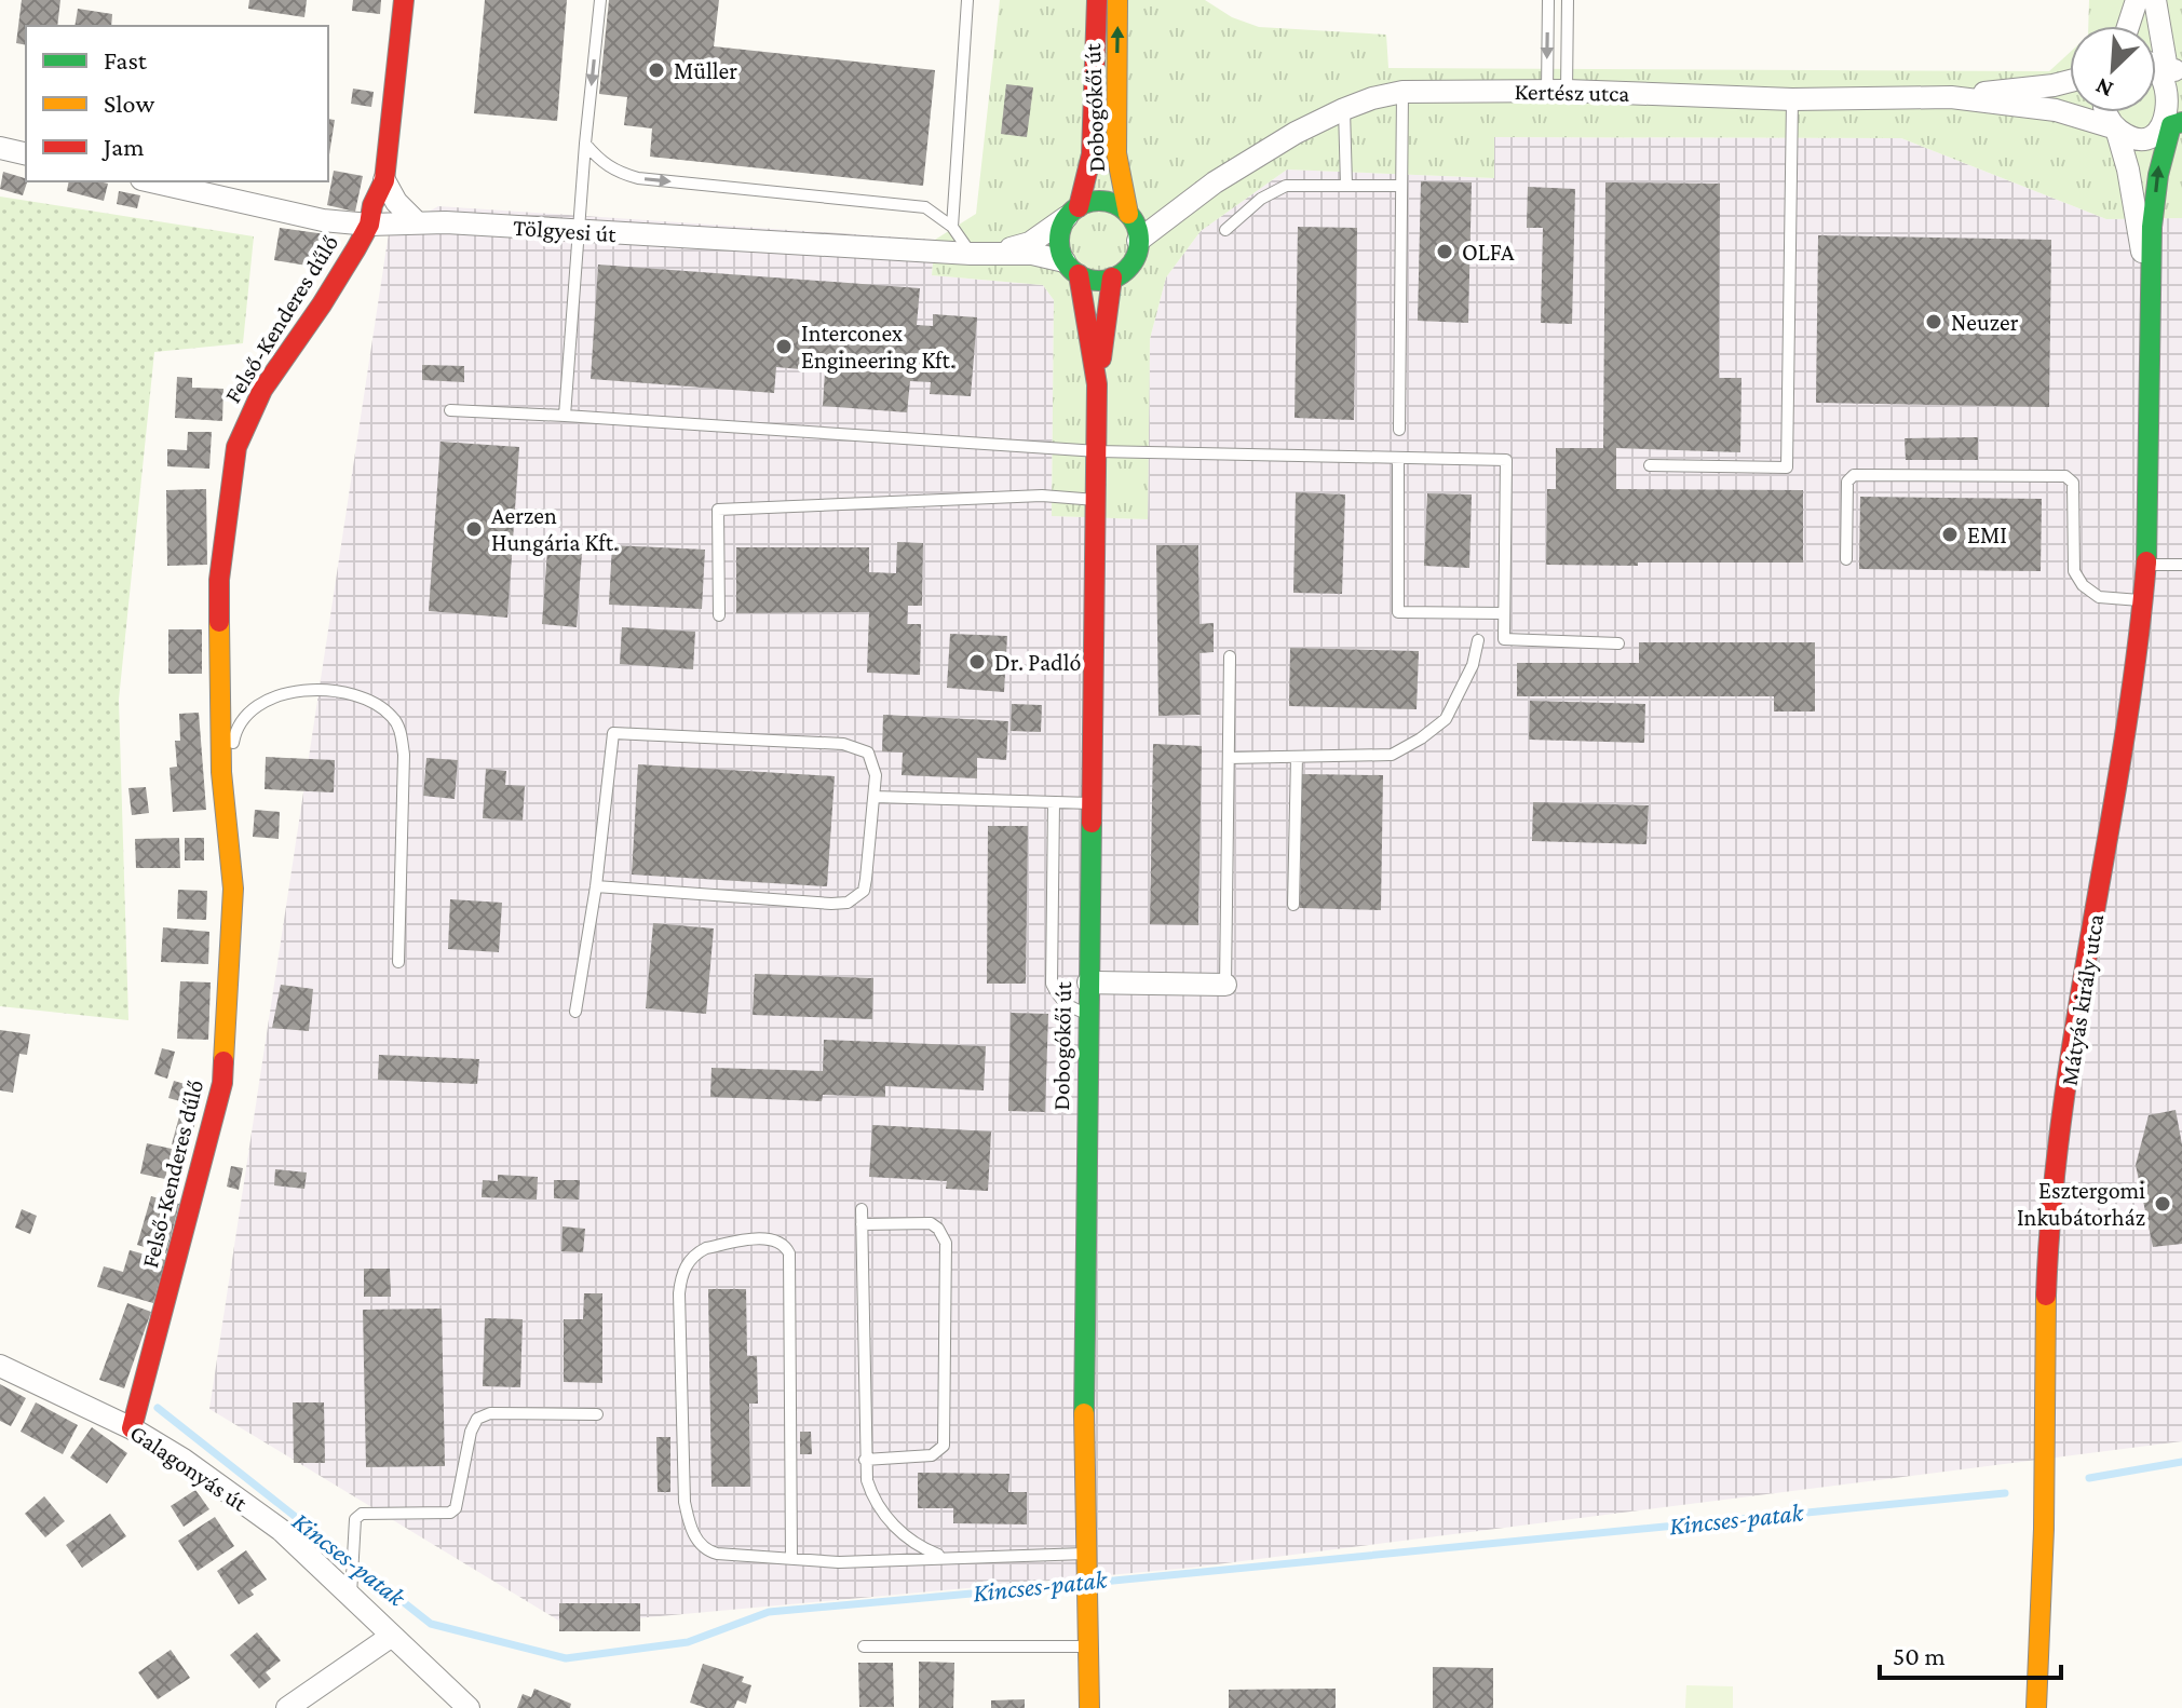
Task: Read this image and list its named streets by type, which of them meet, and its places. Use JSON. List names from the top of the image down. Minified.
{"streets":{"street":["Kertész utca","Dobogókői út","Tölgyesi út","Felső-Kenderes dűlő","Mátyás király utca","Galagonyás út"]},"crossings":[["Kertész utca","Dobogókői út"],["Kertész utca","Tölgyesi út"],["Kertész utca","Mátyás király utca"],["Dobogókői út","Tölgyesi út"],["Tölgyesi út","Felső-Kenderes dűlő"],["Felső-Kenderes dűlő","Galagonyás út"]],"water":["Kincses-patak"],"places":["Müller","OLFA","Neuzer","Interconex Engineering Kft.","Aerzen Hungária Kft.","EMI","Dr. Padló","Esztergomi Inkubátorház"],"legend":["Fast","Slow","Jam"],"scale_bar":"50 m","north":"bottom left"}
